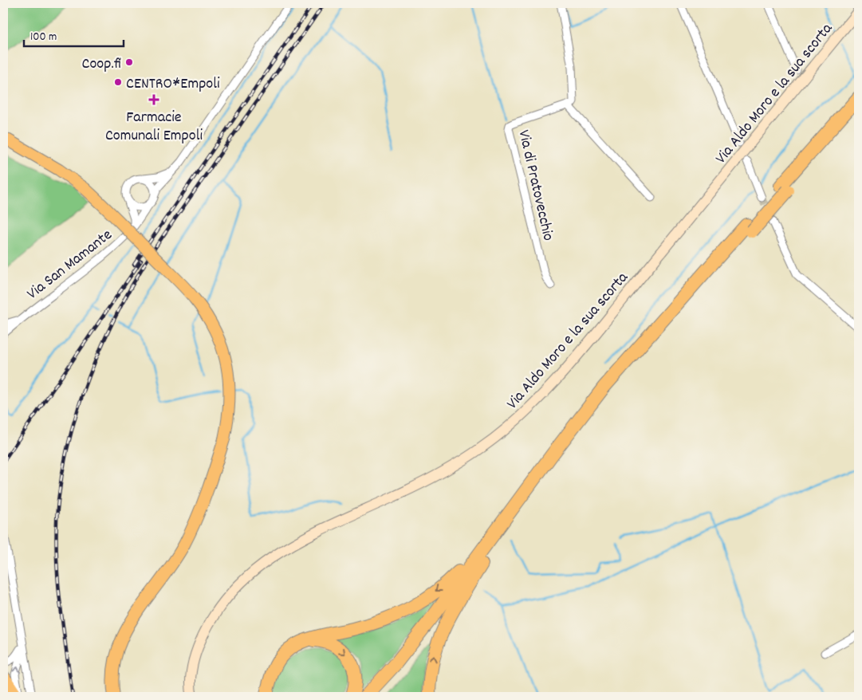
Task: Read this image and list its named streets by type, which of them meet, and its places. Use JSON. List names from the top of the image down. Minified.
{"streets":{"main road":["Via Aldo Moro e la sua scorta"],"street":["Via di Pratovecchio","Via San Mamante"]},"places":{"other":["Coop.fi","CENTRO*Empoli"],"health":["Farmacie Comunali Empoli"]},"scale_bar":"100 m"}
